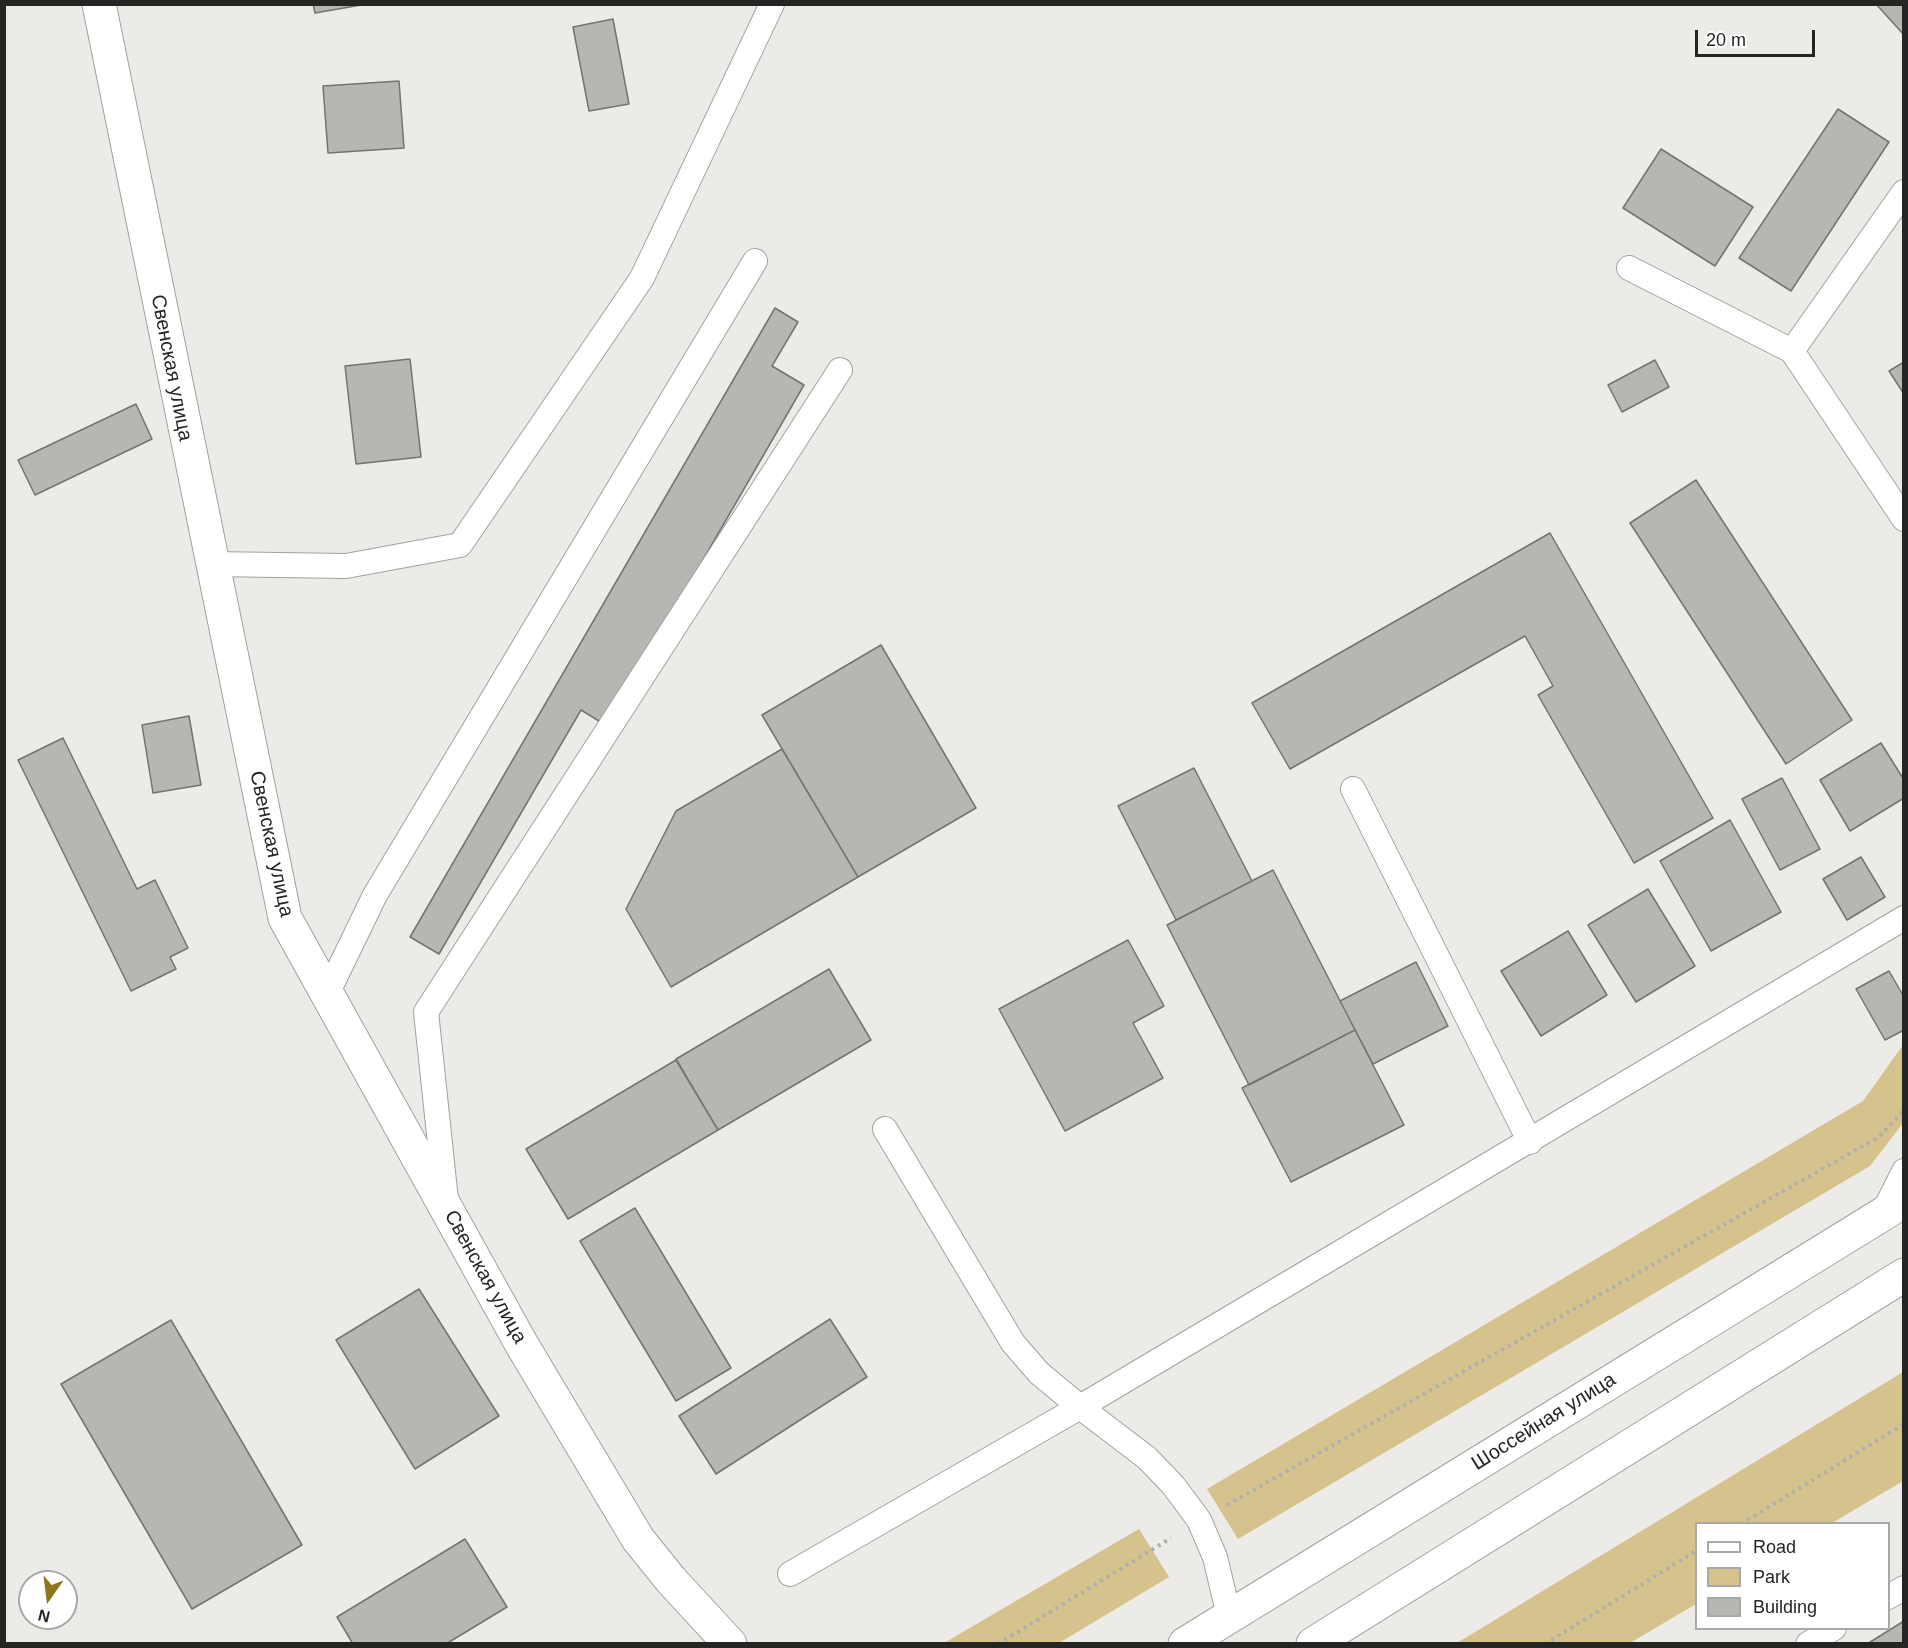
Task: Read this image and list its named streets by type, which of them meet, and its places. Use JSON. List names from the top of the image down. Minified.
{"streets":{"street":["Свенская улица","Шоссейная улица"]},"legend":["Road","Park","Building"],"scale_bar":"20 m","north":"bottom"}
